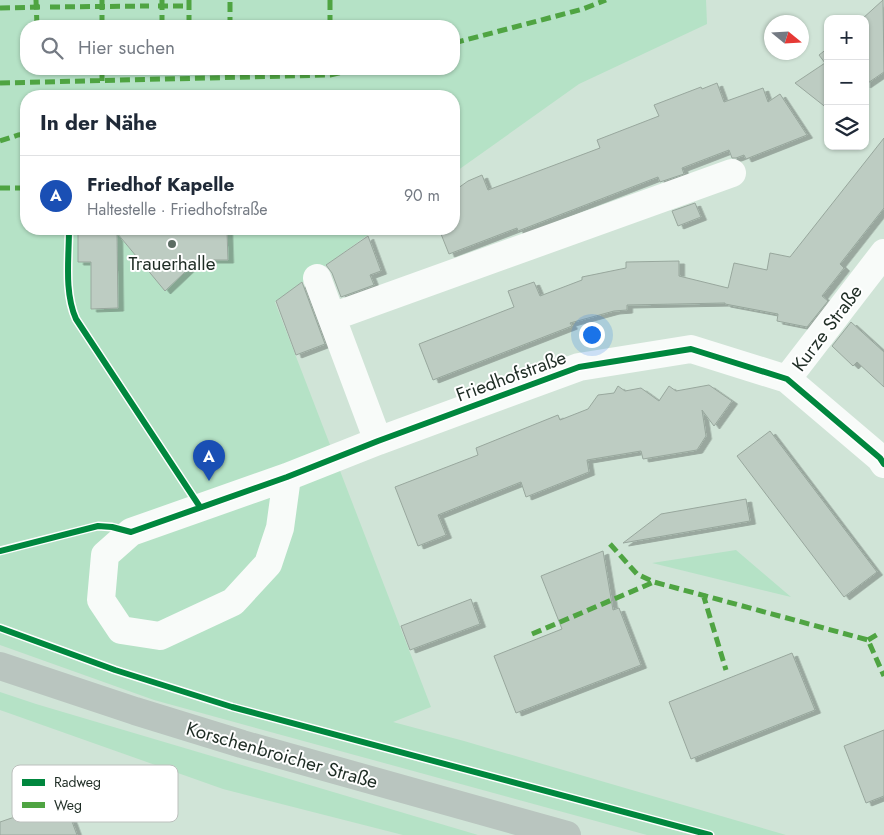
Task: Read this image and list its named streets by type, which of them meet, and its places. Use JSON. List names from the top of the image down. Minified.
{"streets":{"main road":["Korschenbroicher Straße"],"street":["Kurze Straße","Friedhofstraße"]},"crossings":[["Kurze Straße","Friedhofstraße"]],"places":["Trauerhalle"],"legend":["Radweg","Weg"],"north":"right","page":{"map_buttons":["+","−"],"search":"Hier suchen","heading":"In der Nähe","list":[{"mark":"A","name":"Friedhof Kapelle","note":"Haltestelle · Friedhofstraße","value":"90 m"}],"pins":"A"}}
